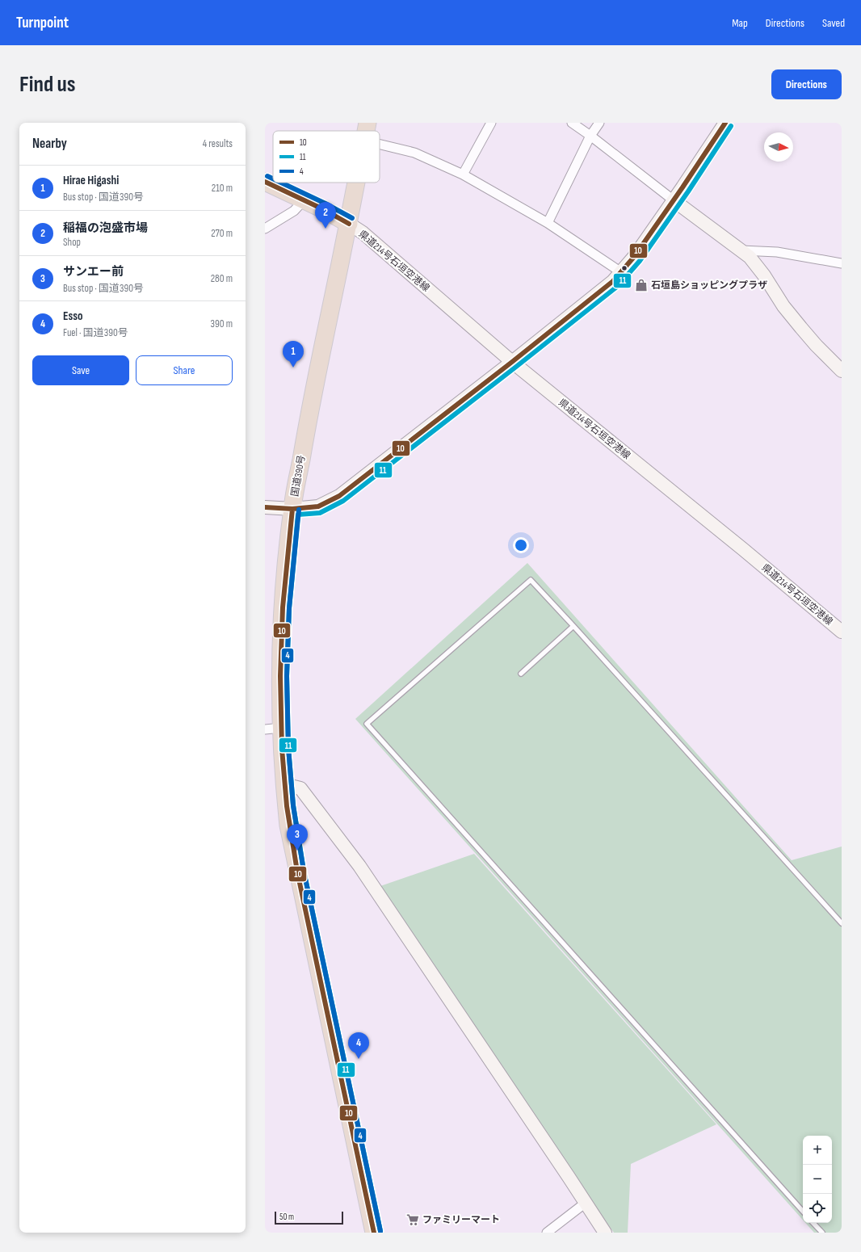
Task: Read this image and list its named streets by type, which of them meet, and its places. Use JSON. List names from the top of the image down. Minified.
{"streets":{"highway":["国道390号"],"street":["県道214号石垣空港線"]},"crossings":[["県道214号石垣空港線","国道390号"]],"places":{"shop":["石垣島ショッピングプラザ"],"supermarket":["ファミリーマート"]},"lines":["transit line 10","transit line 11","transit line 4"],"legend":["10","11","4"],"scale_bar":"50 m","north":"right","page":{"header":"Turnpoint","nav":["Map","Directions","Saved"],"buttons":["Directions",["Save","Share"]],"title":"Find us","heading":["Nearby","4 results"],"list":[{"mark":"1","name":"Hirae Higashi","note":"Bus stop · 国道390号","value":"210 m"},{"mark":"2","name":"稲福の泡盛市場","note":"Shop","value":"270 m"},{"mark":"3","name":"サンエー前","note":"Bus stop · 国道390号","value":"280 m"},{"mark":"4","name":"Esso","note":"Fuel · 国道390号","value":"390 m"}],"pins":["2","1","3","4"],"map_buttons":["+","−"],"scale":"50 m"}}
